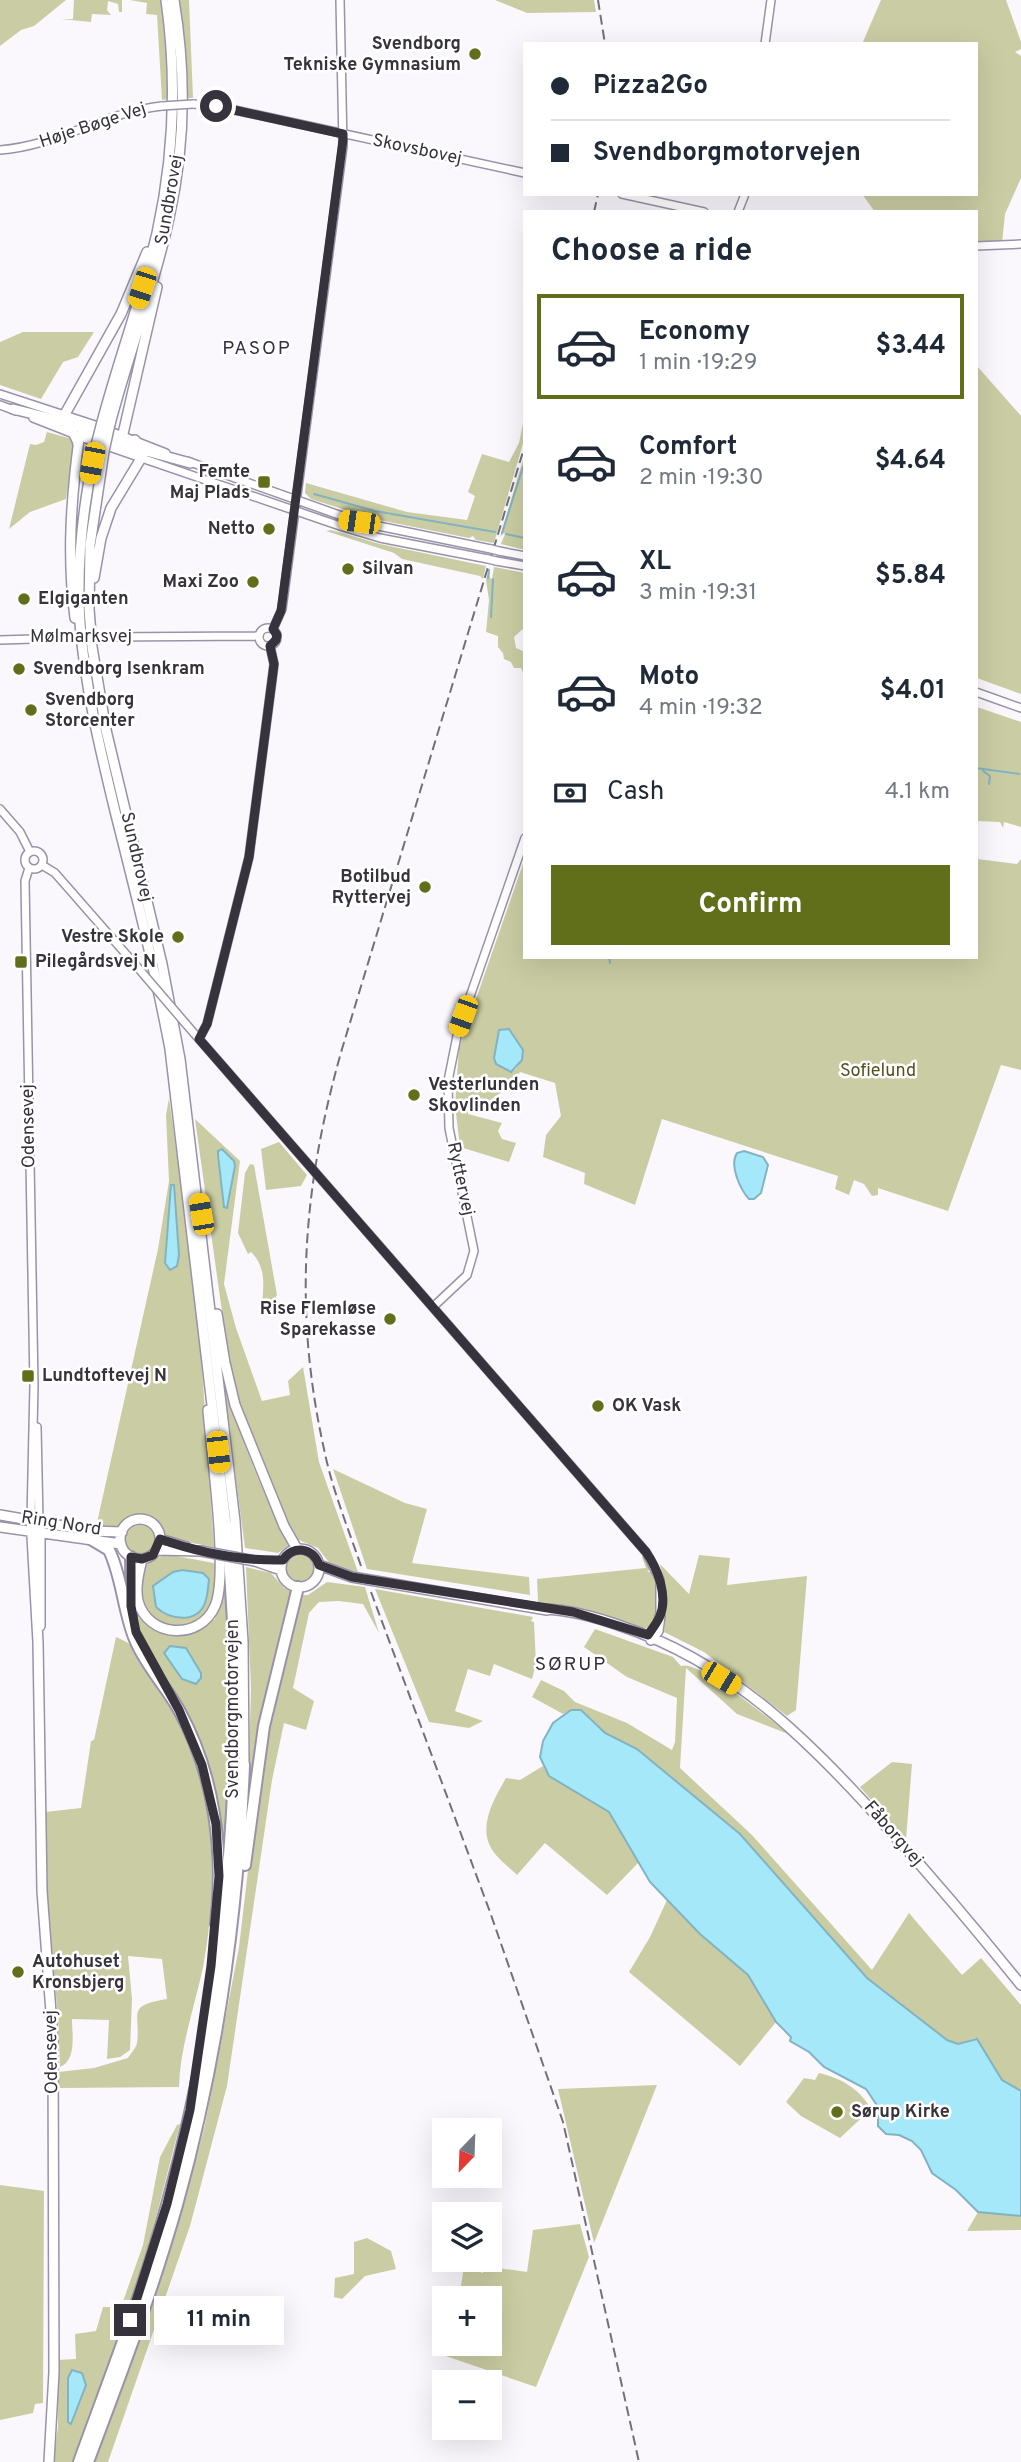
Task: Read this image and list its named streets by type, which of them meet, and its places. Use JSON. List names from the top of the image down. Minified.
{"streets":{"highway":["Svendborgmotorvejen"],"main road":["Sundbrovej","Odensevej","Ring Nord","Fåborgvej"],"street":["Høje Bøge Vej","Skovsbovej","Mølmarksvej","Ryttervej"]},"crossings":[["Høje Bøge Vej","Skovsbovej"],["Sundbrovej","Svendborgmotorvejen"],["Odensevej","Ring Nord"]],"districts":["PASOP","SØRUP"],"parks":["Sofielund"],"places":{"other":["Svendborg Tekniske Gymnasium","Netto","Silvan","Maxi Zoo","Elgiganten","Svendborg Isenkram","Svendborg Storcenter","Botilbud Ryttervej","Vestre Skole","Vesterlunden Skovlinden","Rise Flemløse Sparekasse","OK Vask","Autohuset Kronsbjerg","Sørup Kirke"],"transit":["Femte Maj Plads","Pilegårdsvej N","Lundtoftevej N"]},"north":"bottom left","page":{"banner":["Pizza2Go","Svendborgmotorvejen"],"heading":"Choose a ride","list":[{"name":"Economy","note":"1 min · 19:29","value":"$3.44"},{"name":"Comfort","note":"2 min · 19:30","value":"$4.64"},{"name":"XL","note":"3 min · 19:31","value":"$5.84"},{"name":"Moto","note":"4 min · 19:32","value":"$4.01"}],"pay":["Cash","4.1 km"],"buttons":"Confirm","map_buttons":["+","−"],"bubble":"11 min"}}
